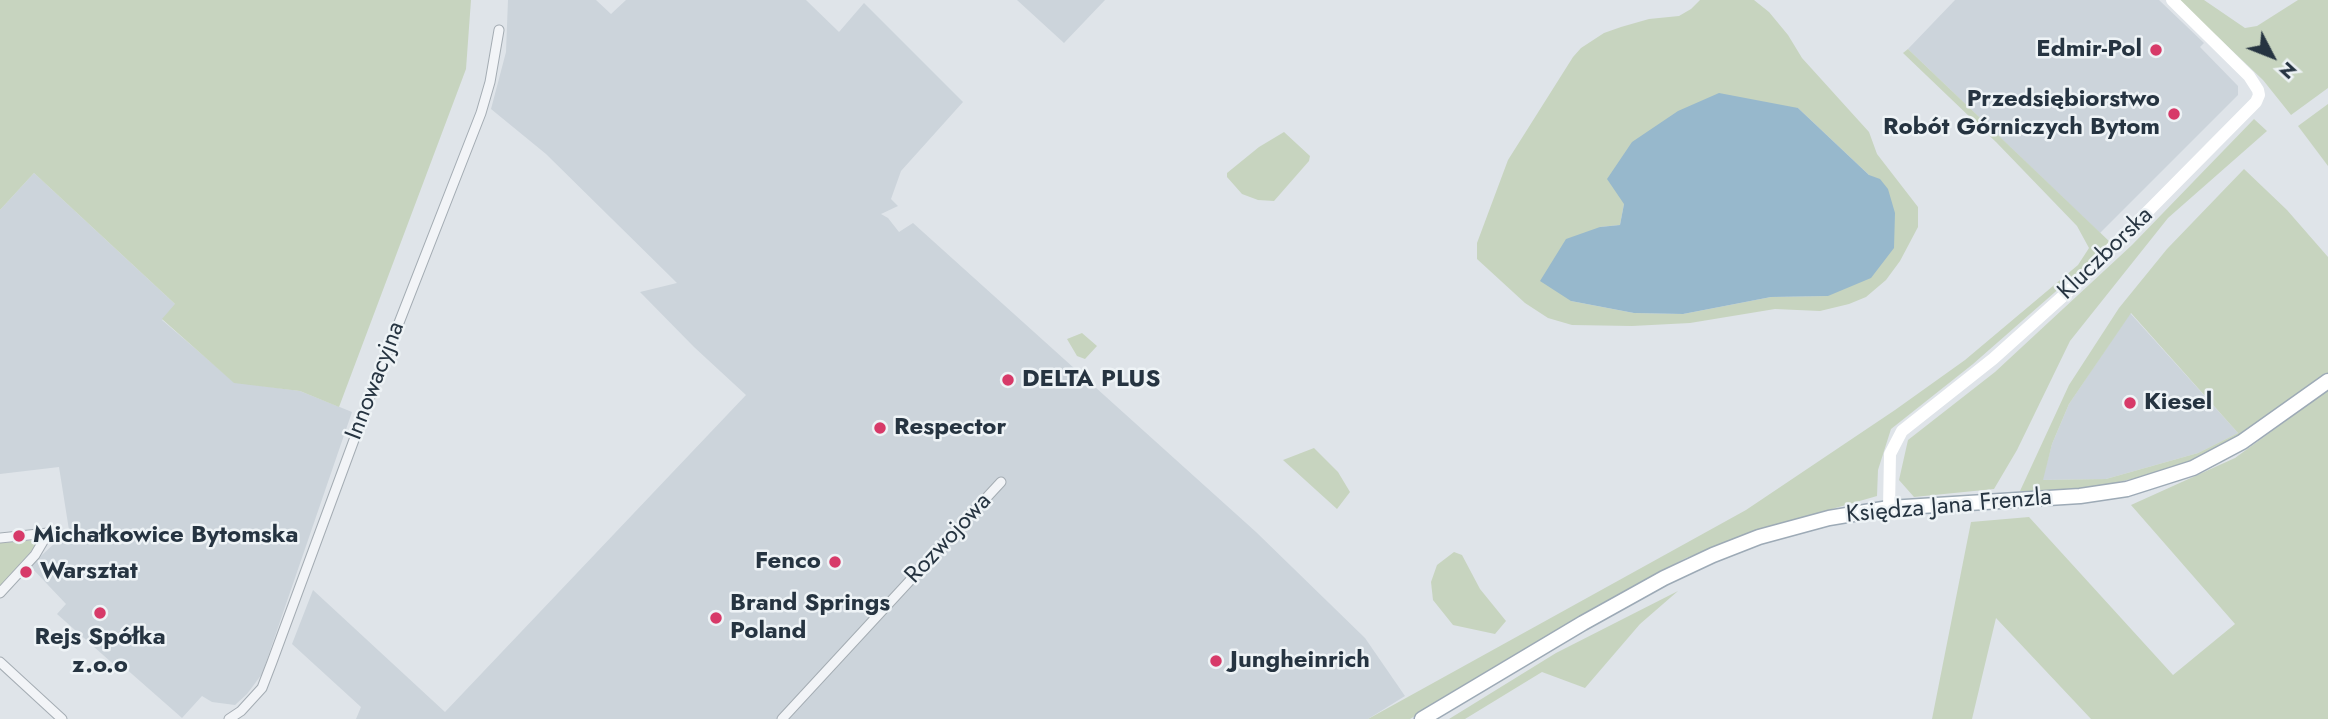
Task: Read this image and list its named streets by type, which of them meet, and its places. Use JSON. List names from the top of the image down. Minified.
{"streets":{"main road":["Księdza Jana Frenzla"],"street":["Kluczborska","Innowacyjna","Rozwojowa"]},"crossings":[["Kluczborska","Księdza Jana Frenzla"]],"places":["Edmir-Pol","Przedsiębiorstwo Robót Górniczych Bytom","DELTA PLUS","Kiesel","Respector","Michałkowice Bytomska","Fenco","Warsztat","Rejs Spółka z.o.o","Brand Springs Poland","Jungheinrich"],"north":"bottom right"}
